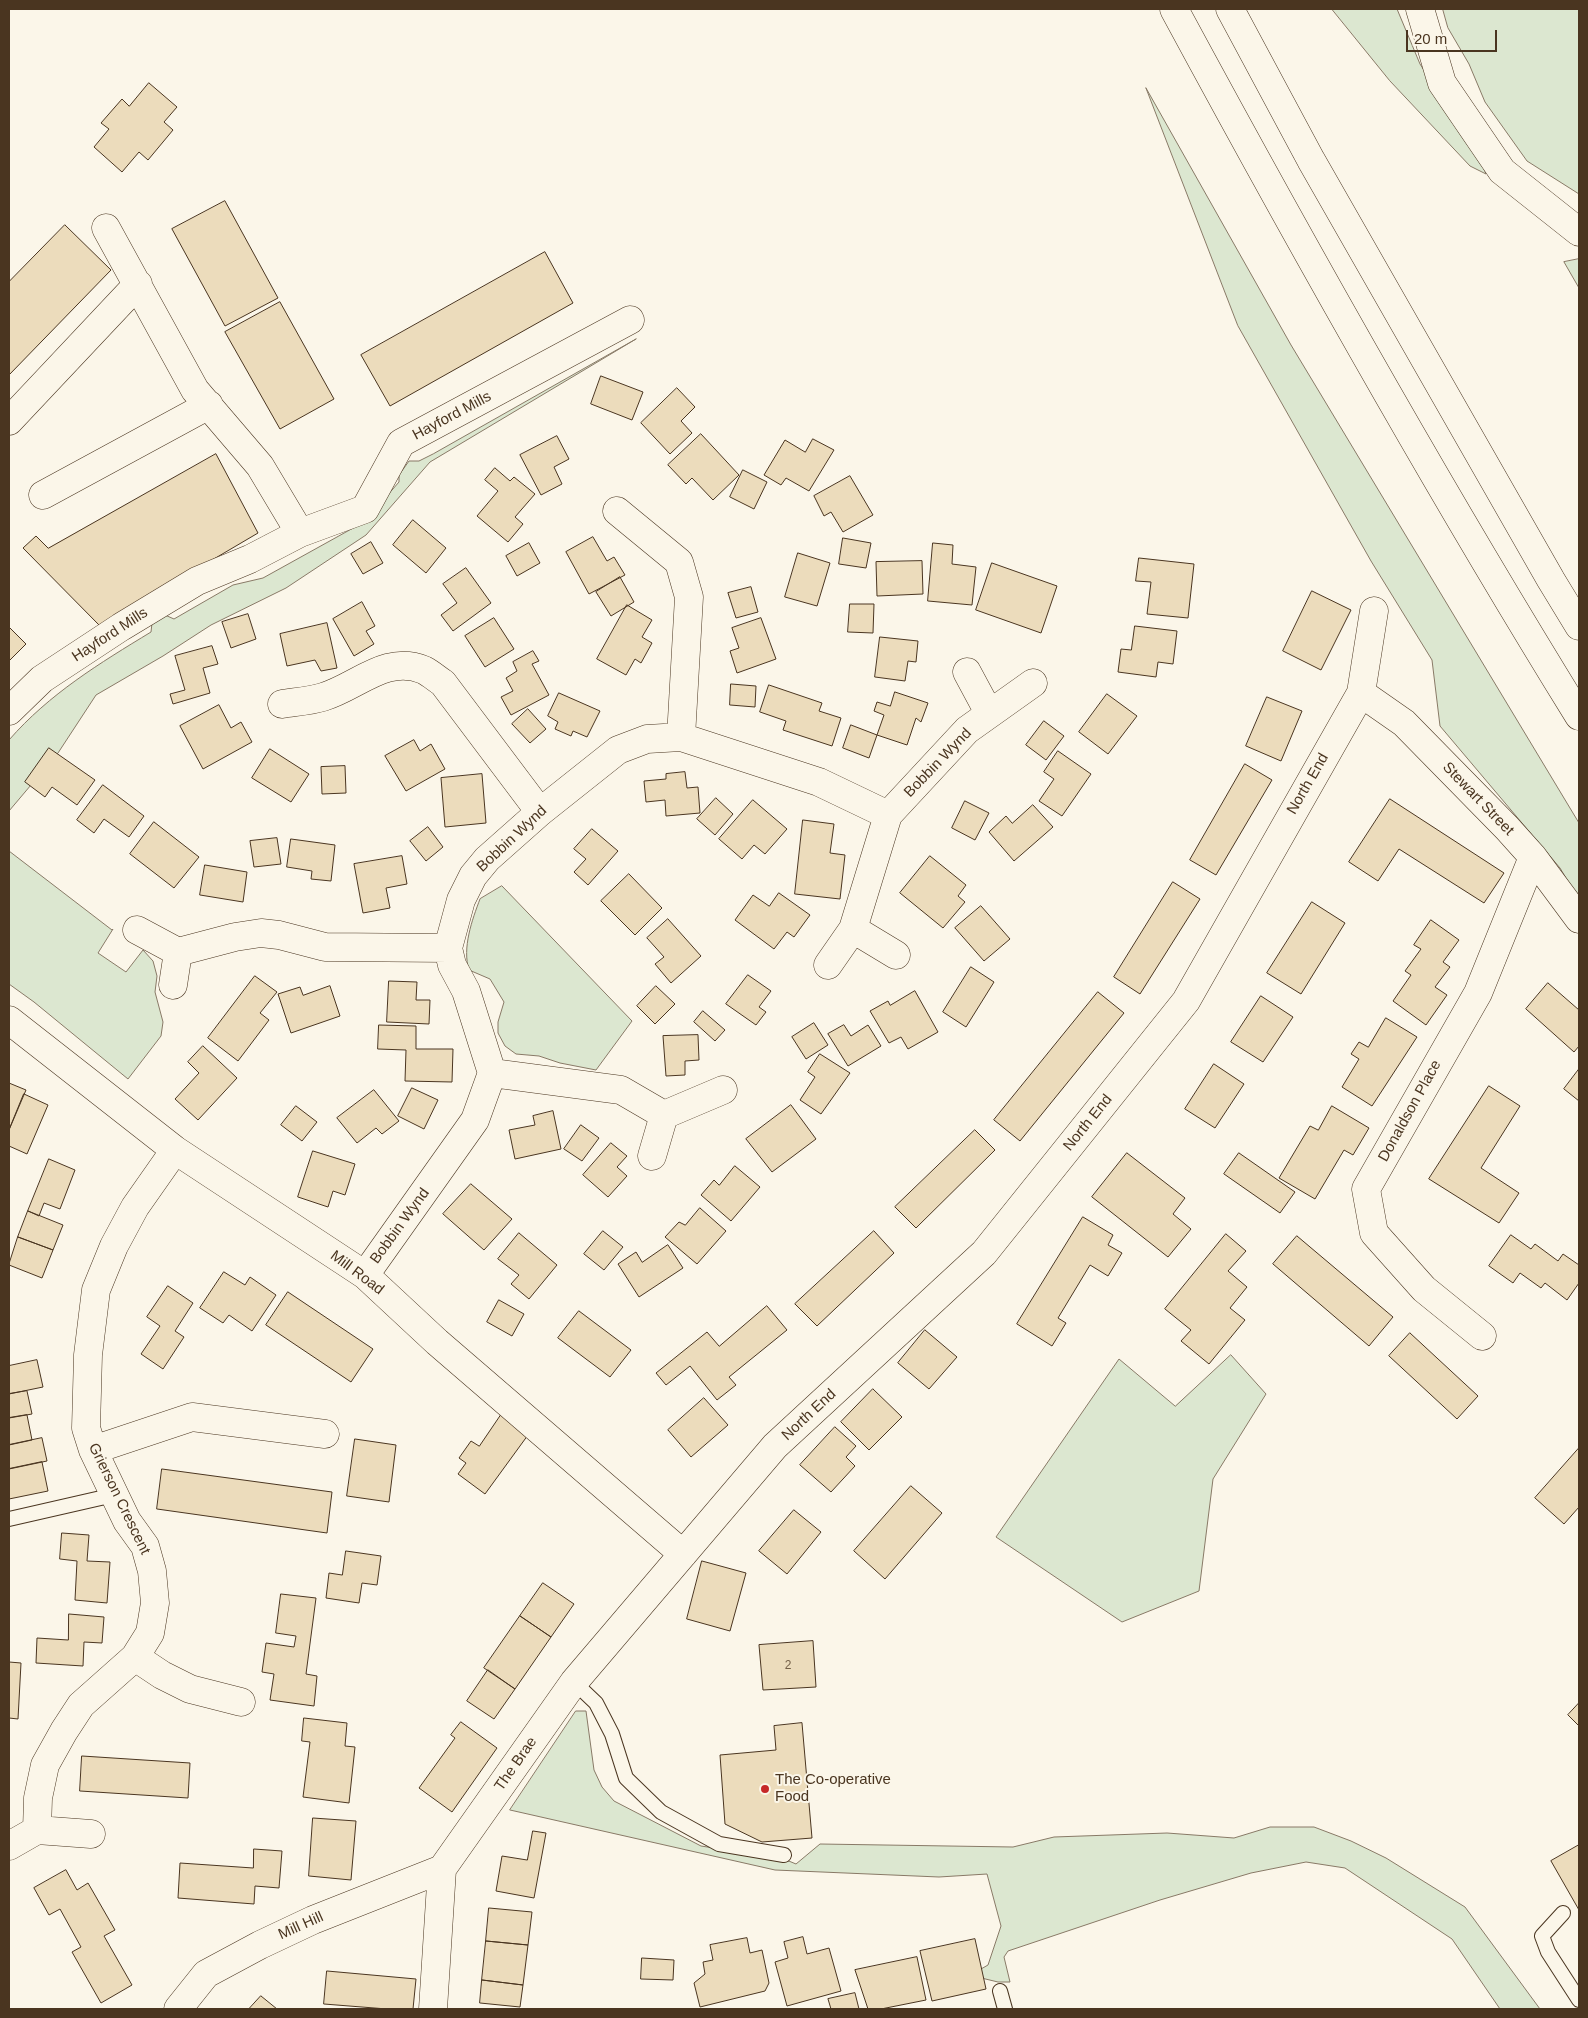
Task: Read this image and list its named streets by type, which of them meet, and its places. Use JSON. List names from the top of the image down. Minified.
{"streets":{"main road":["Hayford Mills","Bobbin Wynd","North End","Stewart Street","Donaldson Place","Mill Road","Grierson Crescent","The Brae","Mill Hill"]},"crossings":[["Bobbin Wynd","Mill Road"],["North End","Stewart Street"],["North End","Mill Road"],["North End","The Brae"],["Stewart Street","Donaldson Place"],["Mill Road","Grierson Crescent"],["Mill Road","The Brae"],["The Brae","Mill Hill"]],"places":["The Co-operative Food"],"house_numbers":["2"],"scale_bar":"20 m"}
